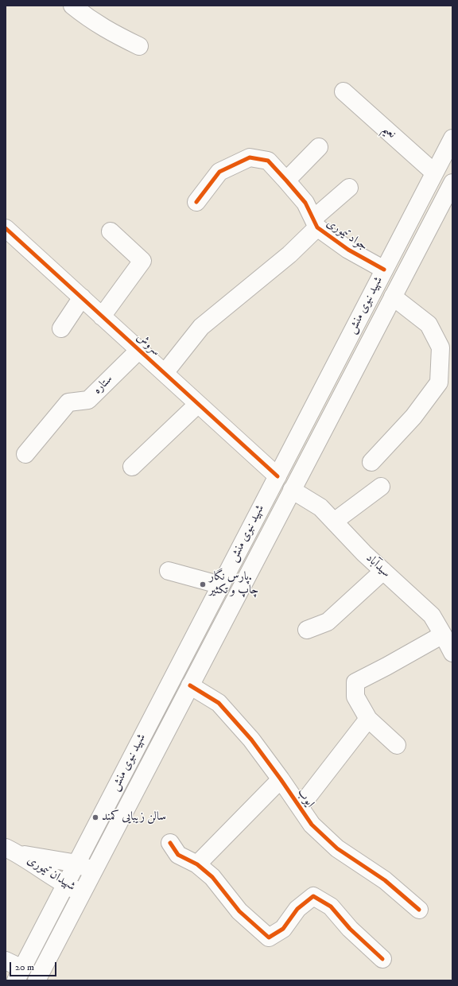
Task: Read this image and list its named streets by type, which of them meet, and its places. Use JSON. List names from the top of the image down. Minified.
{"streets":{"street":["نعیم","جواد تیموری","شهید نبوی منش","سروش","ستاره","سیدآباد","ایوب","شهیدان تیموری"]},"crossings":[["نعیم","شهید نبوی منش"],["جواد تیموری","شهید نبوی منش"],["شهید نبوی منش","سروش"],["شهید نبوی منش","سیدآباد"],["شهید نبوی منش","ایوب"],["شهید نبوی منش","شهیدان تیموری"],["سروش","ستاره"]],"places":["پارس نگار. چاپ و تکثیر","سالن زیبایی کمند"],"scale_bar":"20 m"}
